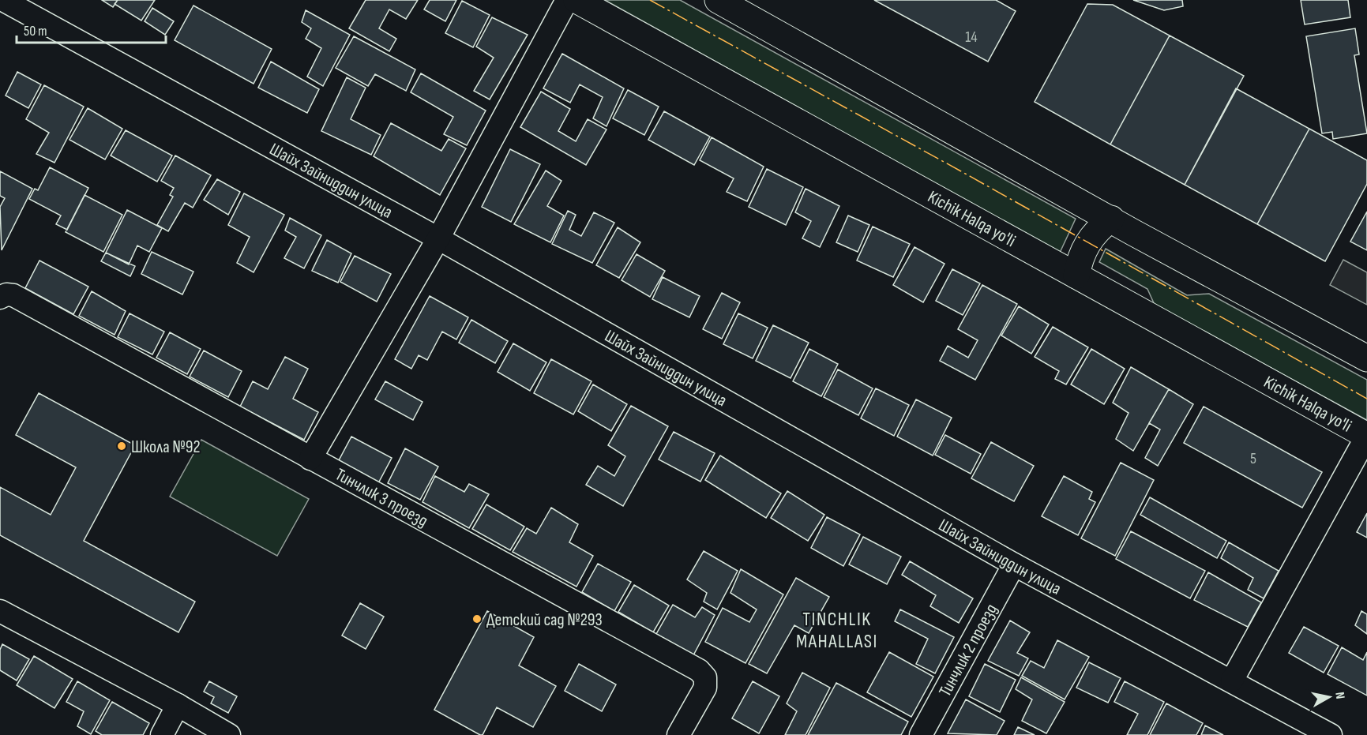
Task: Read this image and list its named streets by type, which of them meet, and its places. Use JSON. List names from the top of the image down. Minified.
{"streets":{"highway":["Kichik Halqa yo'li"],"street":["Шайх Зайниддин улица","Тинчлик 3 проезд","Тинчлик 2 проезд"]},"crossings":[["Шайх Зайниддин улица","Тинчлик 2 проезд"]],"districts":["TINCHLIK MAHALLASI"],"places":["Школа №92","Детский сад №293"],"house_numbers":["14","5"],"scale_bar":"50 m","north":"right"}
